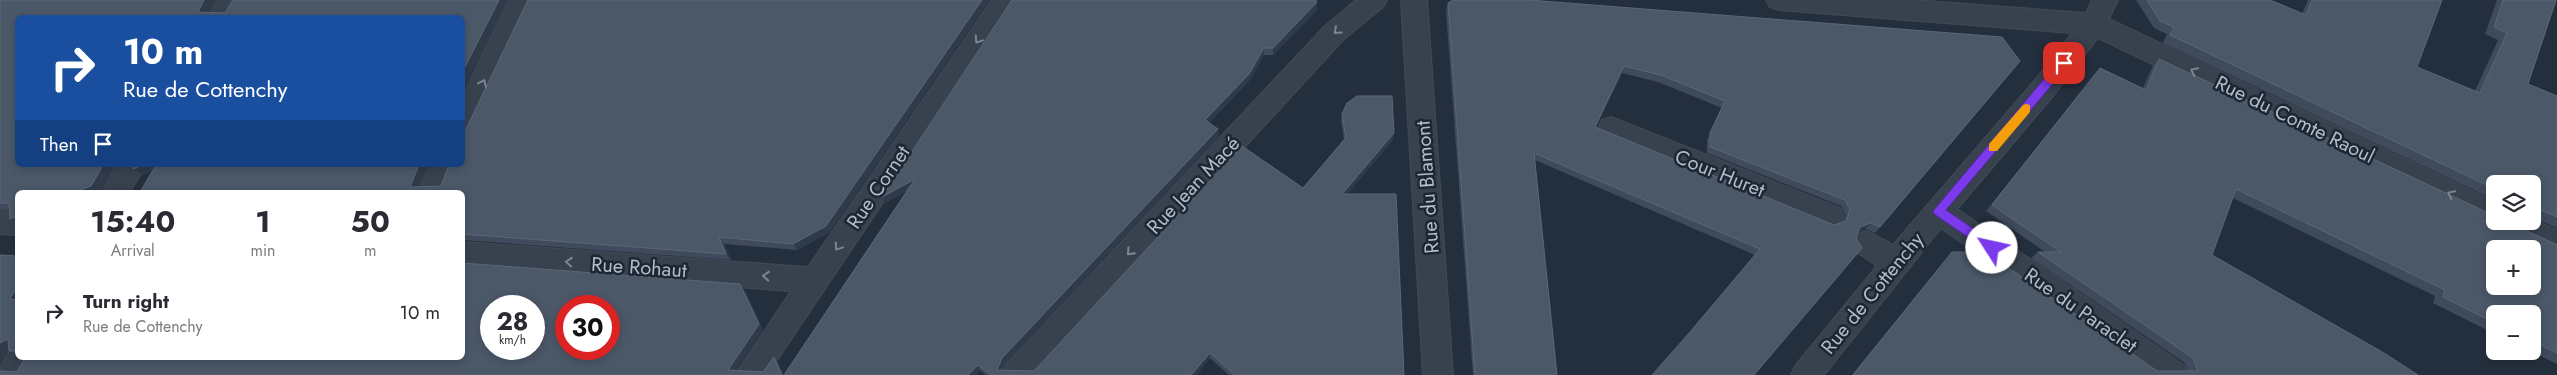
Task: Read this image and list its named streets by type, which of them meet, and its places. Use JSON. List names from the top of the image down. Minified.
{"streets":{"street":["Rue du Comte Raoul","Cour Huret","Rue Jean Macé","Rue Cornet","Rue du Blamont","Rue Rohaut","Rue de Cottenchy","Rue du Paraclet"]},"crossings":[["Rue du Comte Raoul","Rue de Cottenchy"],["Rue Cornet","Rue Rohaut"],["Rue de Cottenchy","Rue du Paraclet"]],"one_way":["Rue du Comte Raoul","Rue Jean Macé","Rue Cornet","Rue Rohaut"],"page":{"turn":["10 m","Rue de Cottenchy"],"then":"Then","map_buttons":["+","−"],"eta":["15:40","Arrival","1","min","50","m"],"list":[{"name":"Turn right","note":"Rue de Cottenchy","value":"10 m"}],"speed":"28 km/h","limit":"30"}}
